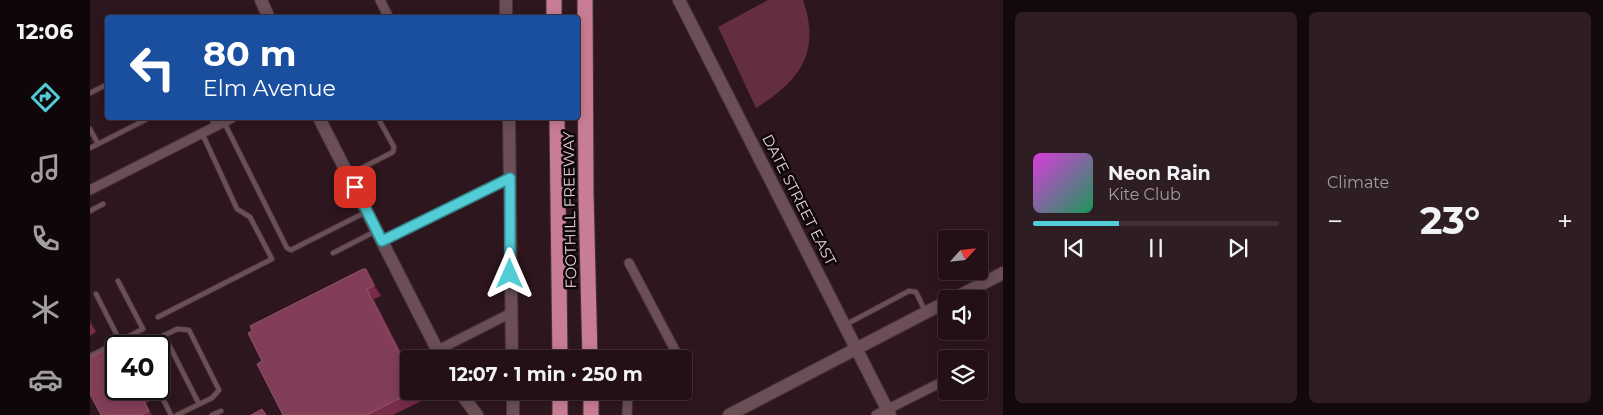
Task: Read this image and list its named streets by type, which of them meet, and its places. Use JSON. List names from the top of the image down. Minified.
{"streets":{"highway":["FOOTHILL FREEWAY"],"street":["DATE STREET EAST"]},"north":"top right","page":{"tabs":"12:06","tile":"Climate","turn":["80 m","Elm Avenue"],"song":["Neon Rain","Kite Club"],"heat":["−","23°","+"],"limit":"40","trip":"12:07 · 1 min · 250 m"}}
